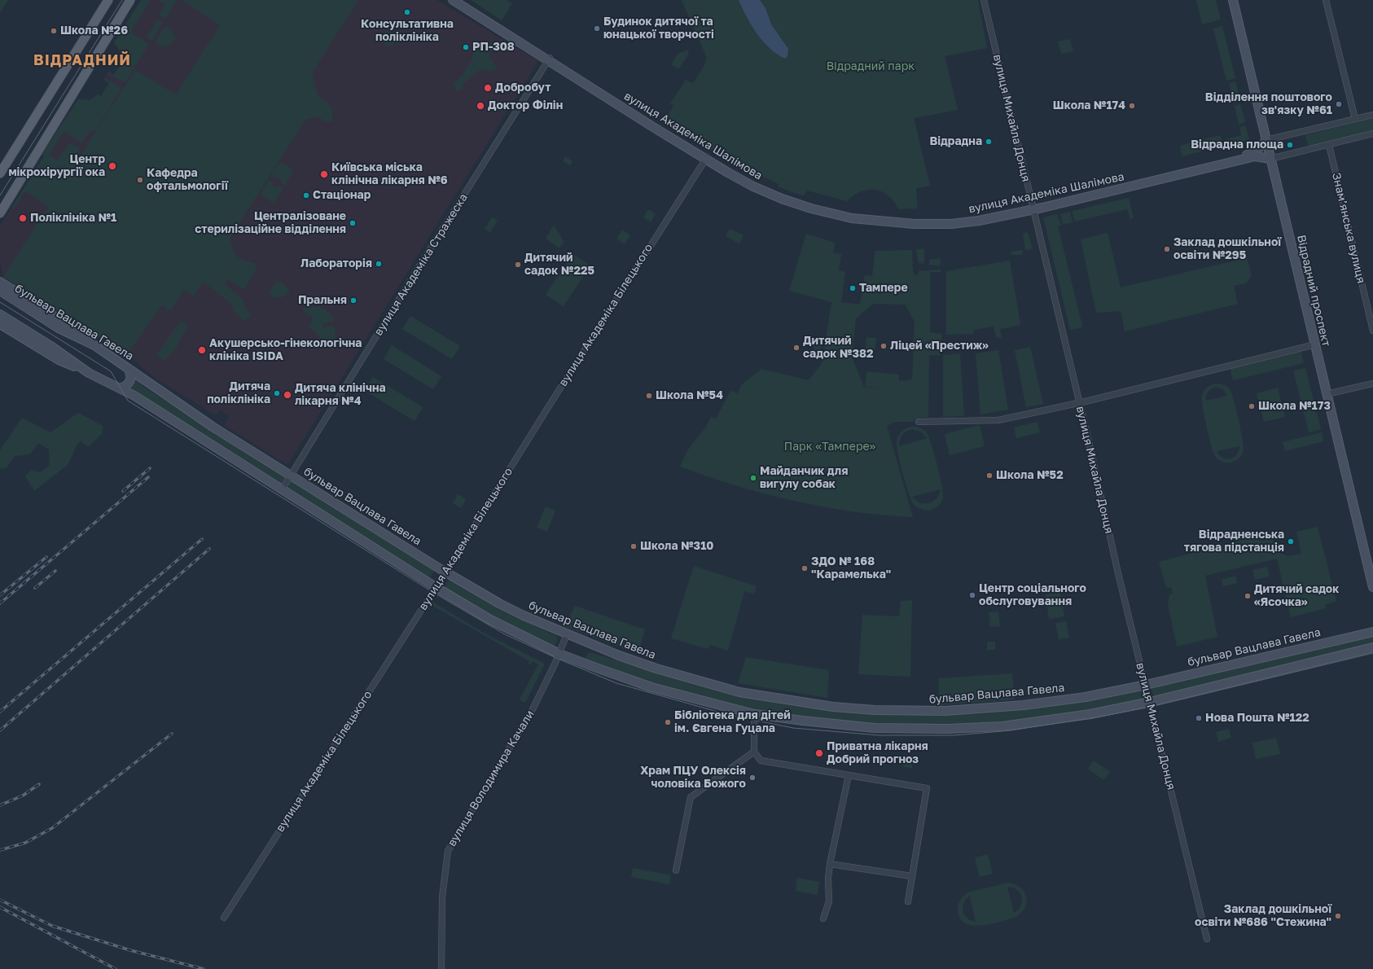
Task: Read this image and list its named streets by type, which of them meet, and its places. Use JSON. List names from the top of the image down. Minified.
{"streets":{"main road":["вулиця Академіка Шалімова","Відрадний проспект","бульвар Вацлава Гавела"],"street":["вулиця Михайла Донця","Знамʼянська вулиця","вулиця Академіка Стражеска","вулиця Академіка Білецького","вулиця Володимира Качали"]},"crossings":[["вулиця Михайла Донця","вулиця Академіка Шалімова"],["вулиця Михайла Донця","бульвар Вацлава Гавела"],["вулиця Академіка Шалімова","вулиця Академіка Стражеска"],["вулиця Академіка Шалімова","Відрадний проспект"],["вулиця Академіка Шалімова","вулиця Академіка Білецького"],["вулиця Академіка Стражеска","бульвар Вацлава Гавела"],["вулиця Академіка Білецького","бульвар Вацлава Гавела"],["бульвар Вацлава Гавела","вулиця Володимира Качали"]],"districts":["ВІДРАДНИЙ"],"parks":["Відрадний парк","Парк «Тампере»"],"places":["Консультативна поліклініка","Будинок дитячої та юнацької творчості","Школа №26","РП-308","Добробут","Відділення поштового зв'язку №61","Доктор Філін","Школа №174","Відрадна","Відрадна площа","Центр мікрохірургії ока","Київська міська клінічна лікарня №6","Кафедра офтальмології","Стаціонар","Поліклініка №1","Централізоване стерилізаційне відділення","Заклад дошкільної освіти №295","Лабораторія","Дитячий садок №225","Тампере","Пральня","Ліцей «Престиж»","Дитячий садок №382","Акушерсько-гінекологічна клініка ISIDA","Дитяча поліклініка","Дитяча клінічна лікарня №4","Школа №54","Школа №173","Школа №52","Майданчик для вигулу собак","Відрадненська тягова підстанція","Школа №310","ЗДО № 168 \"Карамелька\"","Центр соціального обслуговування","Дитячий садок «Ясочка»","Нова Пошта №122","Бібліотека для дітей ім. Євгена Гуцала","Приватна лікарня Добрий прогноз","Храм ПЦУ Олексія чоловіка Божого","Заклад дошкільної освіти №686 \"Стежина\""]}
